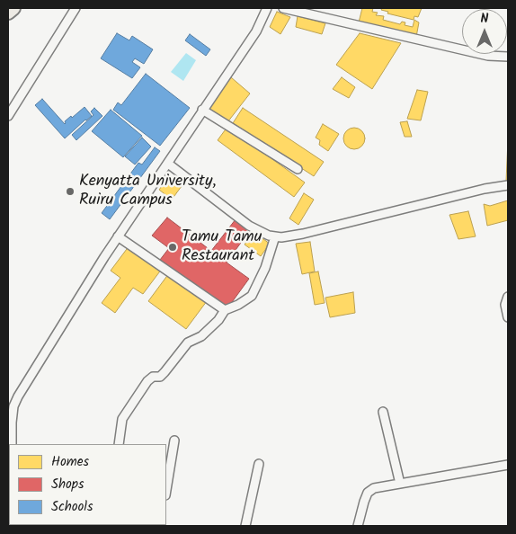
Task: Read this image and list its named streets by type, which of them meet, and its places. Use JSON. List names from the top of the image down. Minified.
{"places":["Kenyatta University, Ruiru Campus","Tamu Tamu Restaurant"],"legend":["Homes","Shops","Schools"],"north":"top"}
